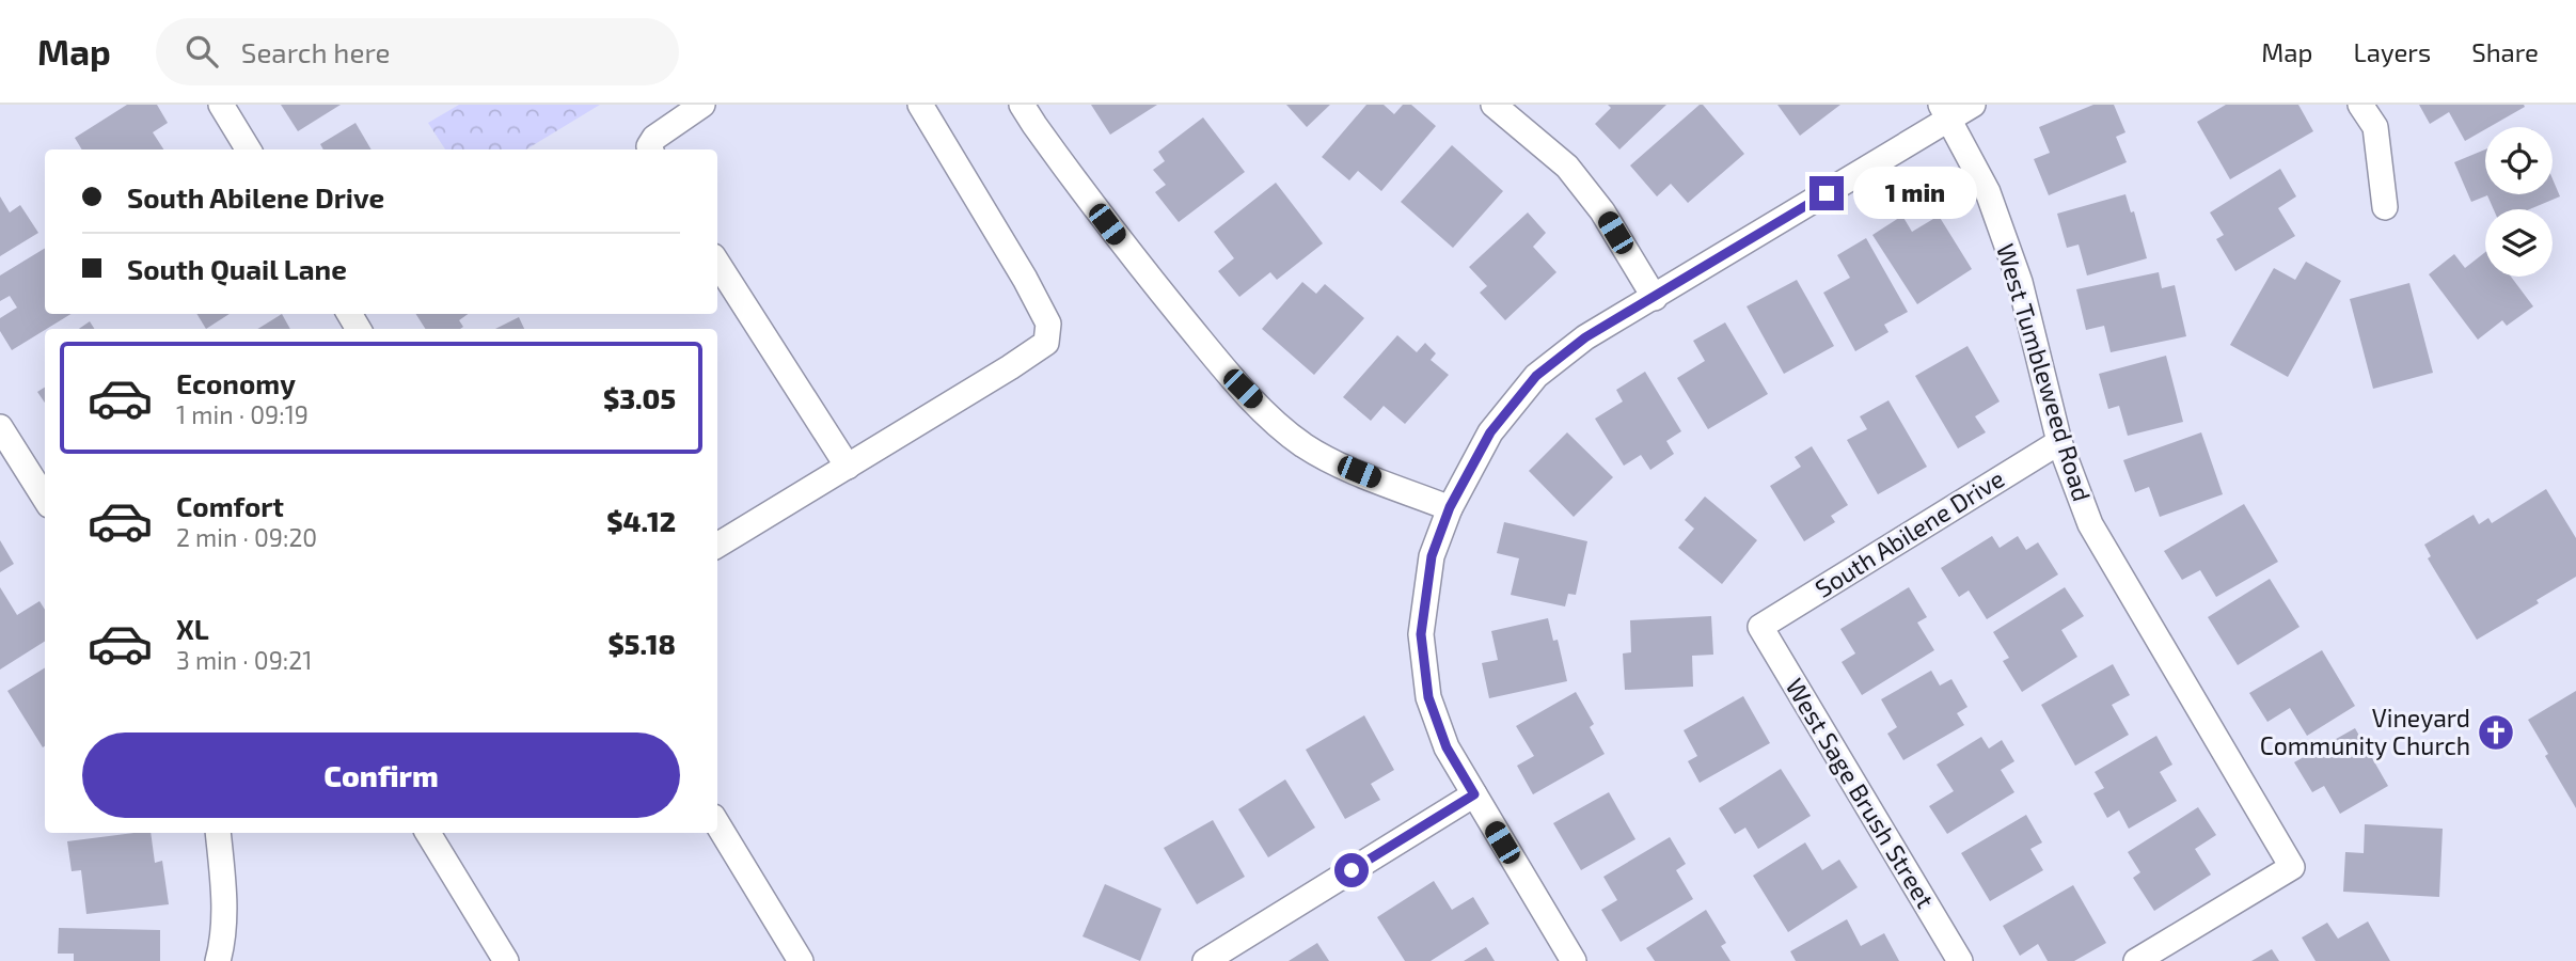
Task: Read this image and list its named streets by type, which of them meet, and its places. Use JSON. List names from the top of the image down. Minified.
{"streets":{"street":["West Tumbleweed Road","South Abilene Drive","West Sage Brush Street"]},"crossings":[["West Tumbleweed Road","South Abilene Drive"],["South Abilene Drive","West Sage Brush Street"]],"places":{"church":["Vineyard Community Church"]},"page":{"header":"Map","search":"Search here","nav":["Map","Layers","Share"],"banner":["South Abilene Drive","South Quail Lane"],"bubble":"1 min","list":[{"name":"Economy","note":"1 min · 09:19","value":"$3.05"},{"name":"Comfort","note":"2 min · 09:20","value":"$4.12"},{"name":"XL","note":"3 min · 09:21","value":"$5.18"}],"buttons":"Confirm"}}
